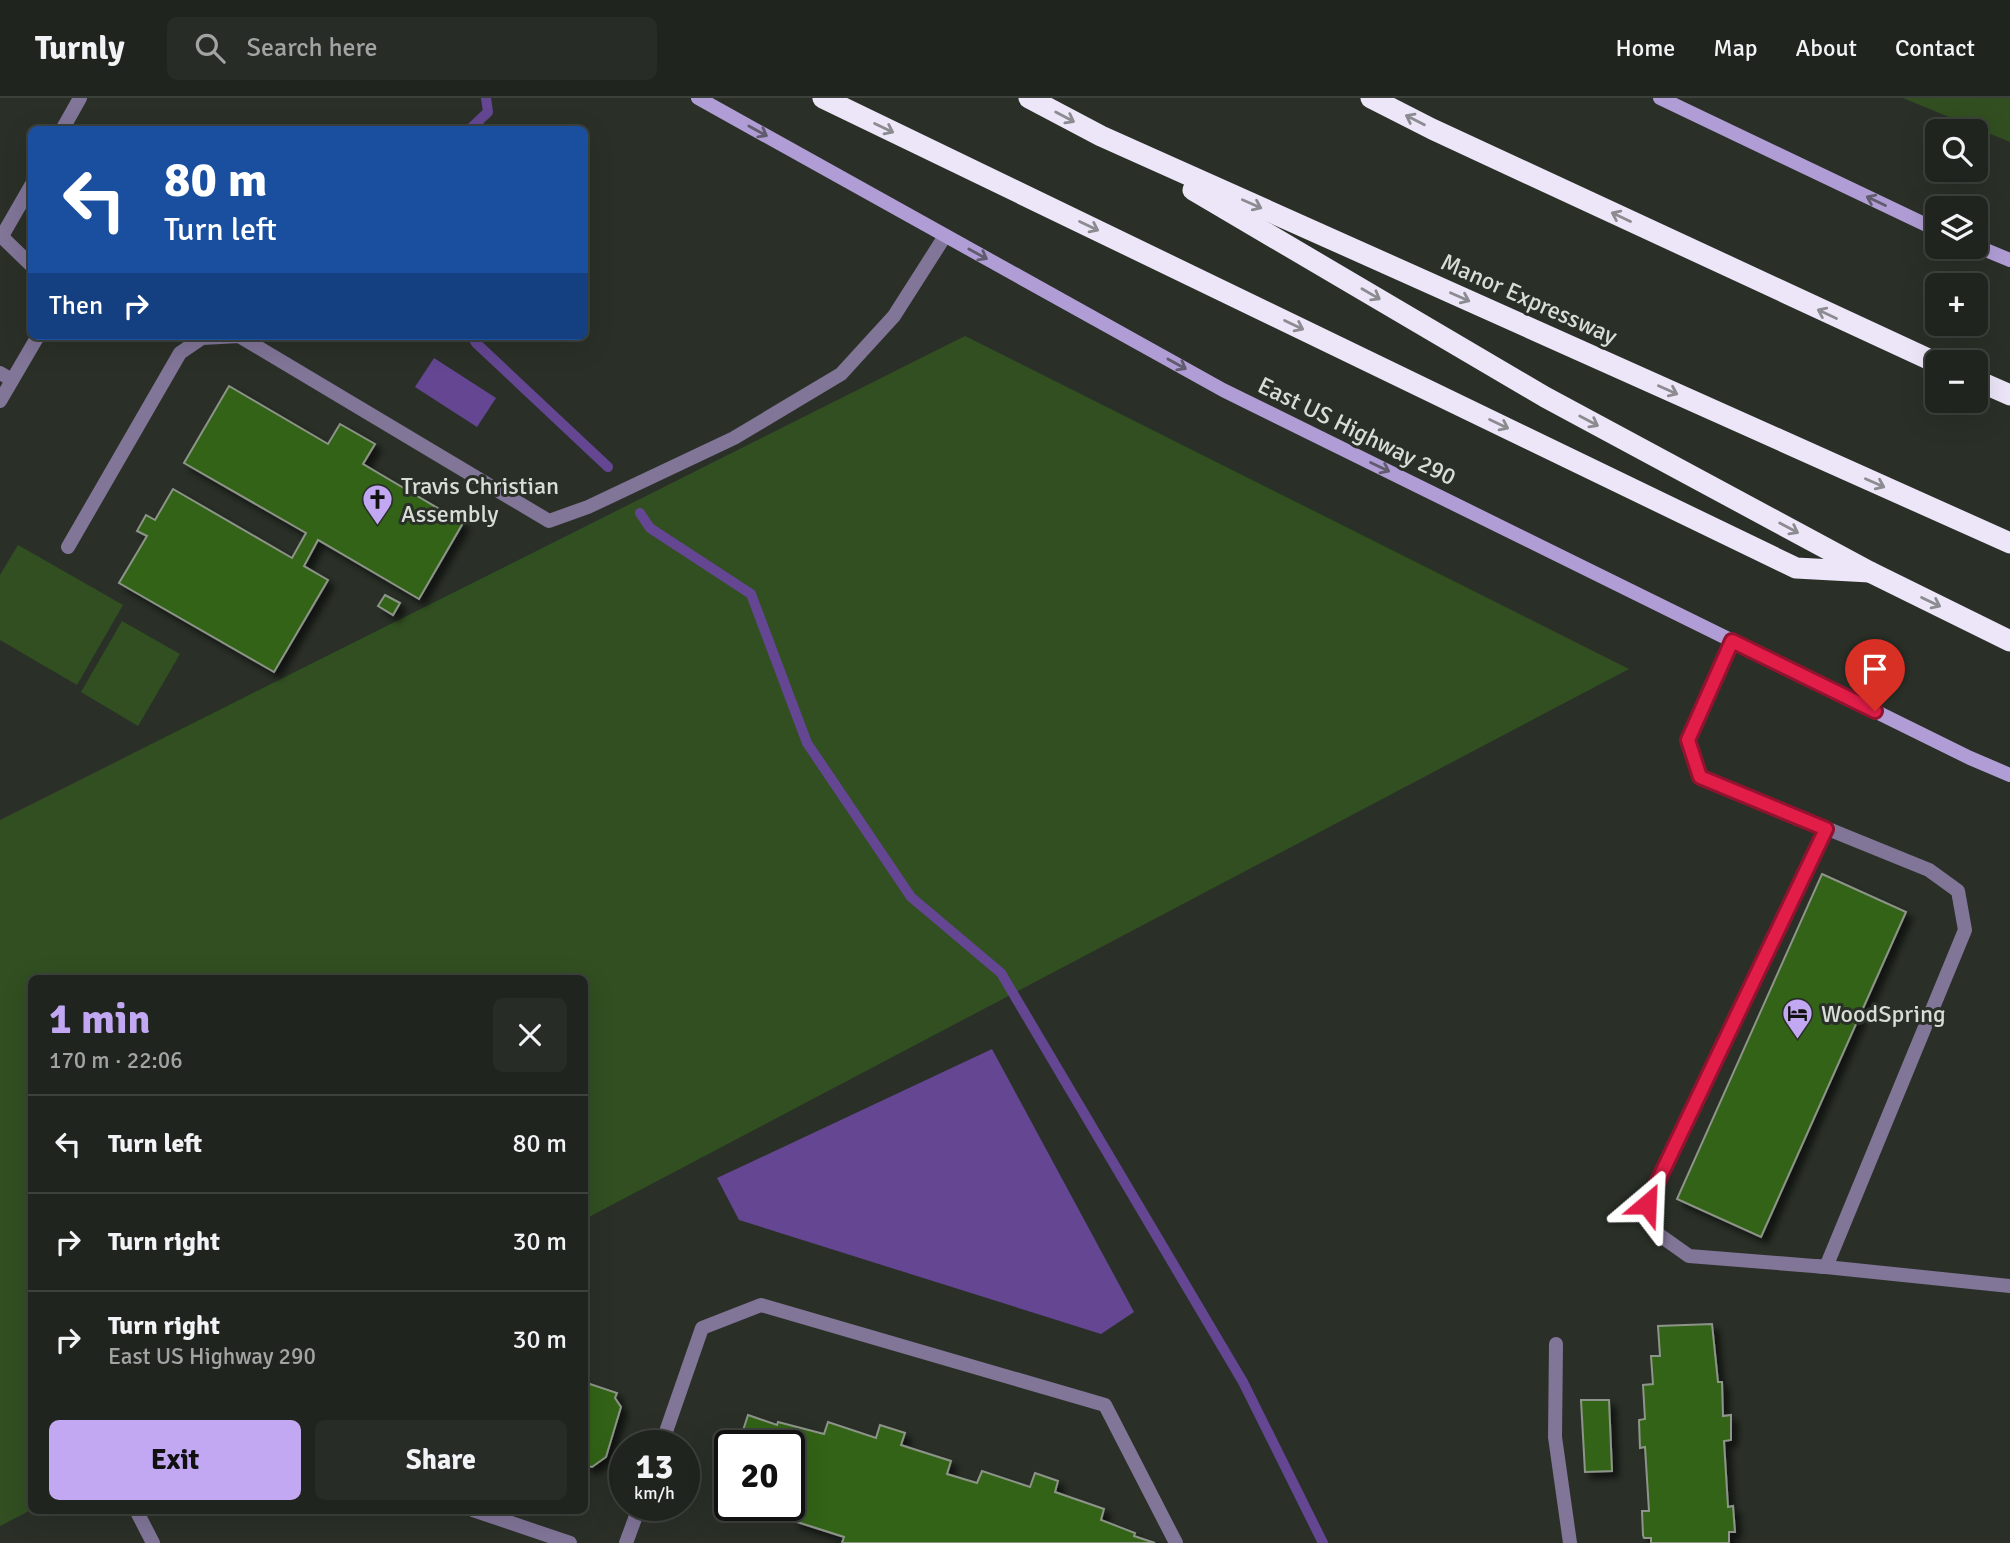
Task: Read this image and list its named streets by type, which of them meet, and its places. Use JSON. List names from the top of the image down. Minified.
{"streets":{"highway":["Manor Expressway"],"main road":["East US Highway 290"]},"one_way":["East US Highway 290"],"places":{"church":["Travis Christian Assembly"],"hotel":["WoodSpring"]},"page":{"header":"Turnly","search":"Search here","nav":["Home","Map","About","Contact"],"map_buttons":["+","−"],"turn":["80 m","Turn left"],"then":"Then","heading":["1 min","170 m · 22:06"],"list":[{"name":"Turn left","value":"80 m"},{"name":"Turn right","value":"30 m"},{"name":"Turn right","note":"East US Highway 290","value":"30 m"}],"buttons":["Exit","Share"],"speed":"13 km/h","limit":"20"}}
